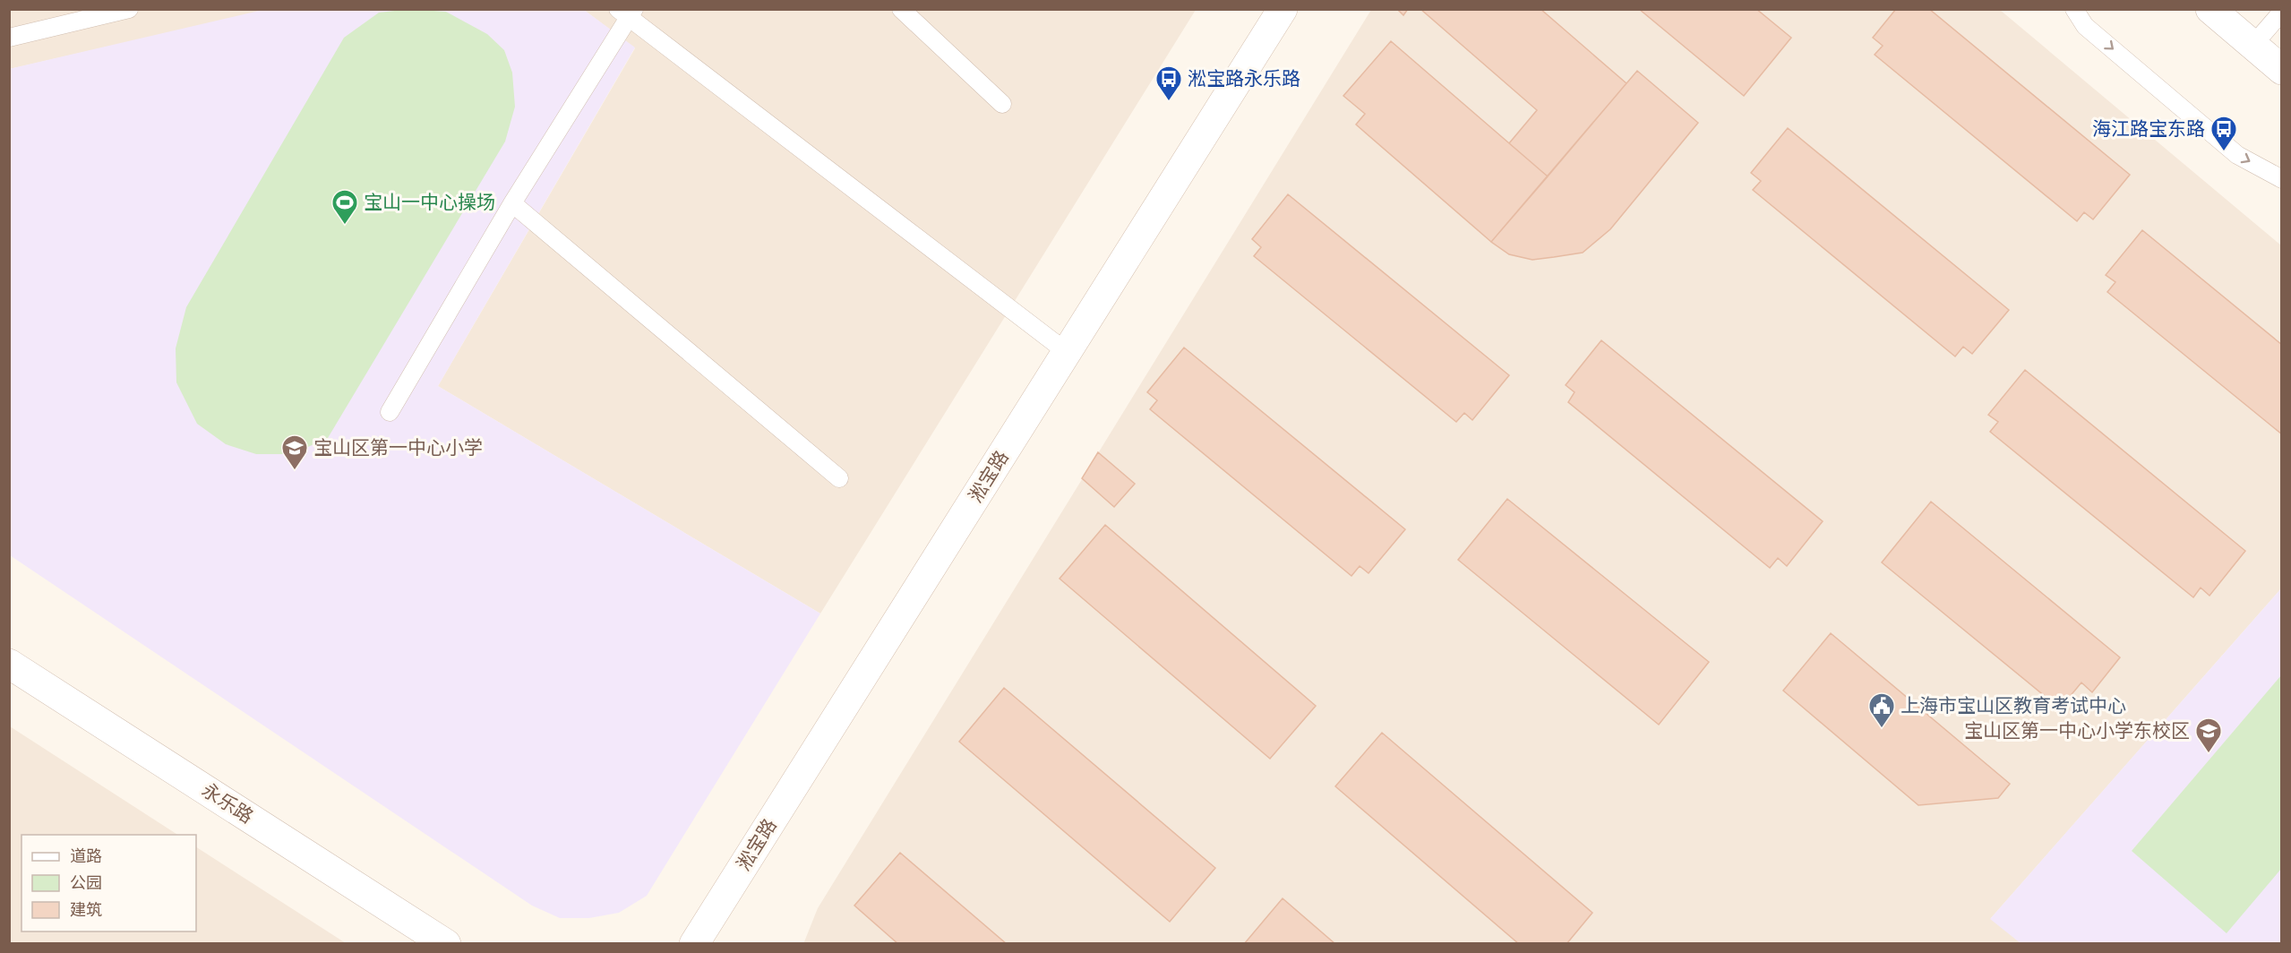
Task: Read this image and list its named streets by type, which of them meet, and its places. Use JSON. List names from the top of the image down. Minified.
{"streets":{"main road":["淞宝路","永乐路"]},"places":{"bus stop":["淞宝路永乐路","海江路宝东路"],"sports":["宝山一中心操场"],"school or university":["宝山区第一中心小学","宝山区第一中心小学东校区"],"public building":["上海市宝山区教育考试中心"]},"legend":["道路","公园","建筑"]}
